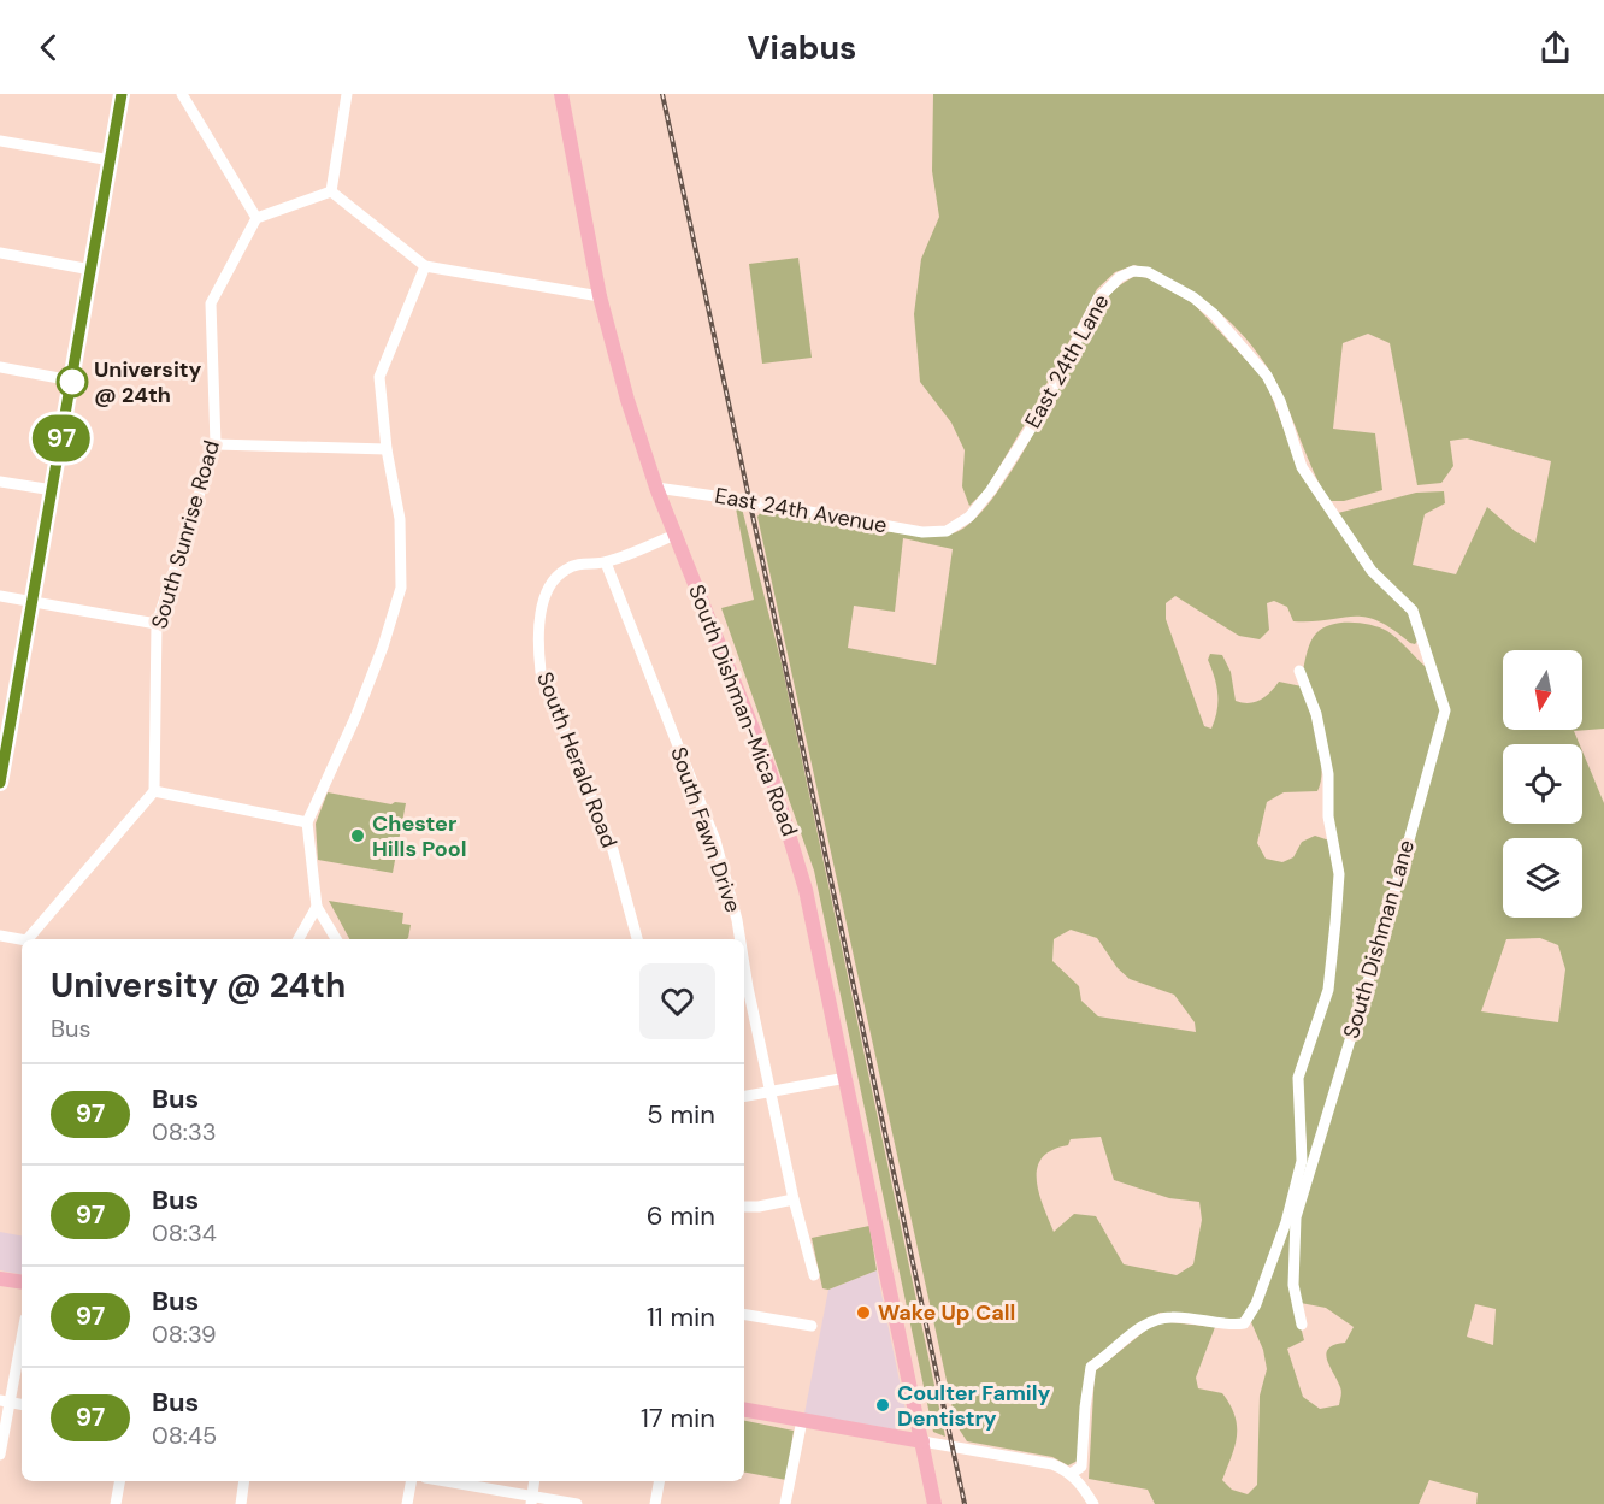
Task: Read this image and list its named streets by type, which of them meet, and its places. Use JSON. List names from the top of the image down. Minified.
{"streets":{"main road":["South Dishman-Mica Road"],"street":["East 24th Lane","East 24th Avenue","South Sunrise Road","South Herald Road","South Fawn Drive","South Dishman Lane"]},"crossings":[["East 24th Lane","East 24th Avenue"],["East 24th Lane","South Dishman Lane"],["East 24th Avenue","South Dishman-Mica Road"],["South Dishman-Mica Road","South Herald Road"],["South Herald Road","South Fawn Drive"]],"places":["University @ 24th","Chester Hills Pool","Wake Up Call","Coulter Family Dentistry"],"lines":["bus line 97"],"north":"bottom","page":{"header":"Viabus","on_map":"97","heading":["University @ 24th","Bus"],"list":[{"mark":"97","name":"Bus","note":"08:33","value":"5 min"},{"mark":"97","name":"Bus","note":"08:34","value":"6 min"},{"mark":"97","name":"Bus","note":"08:39","value":"11 min"},{"mark":"97","name":"Bus","note":"08:45","value":"17 min"}]}}
